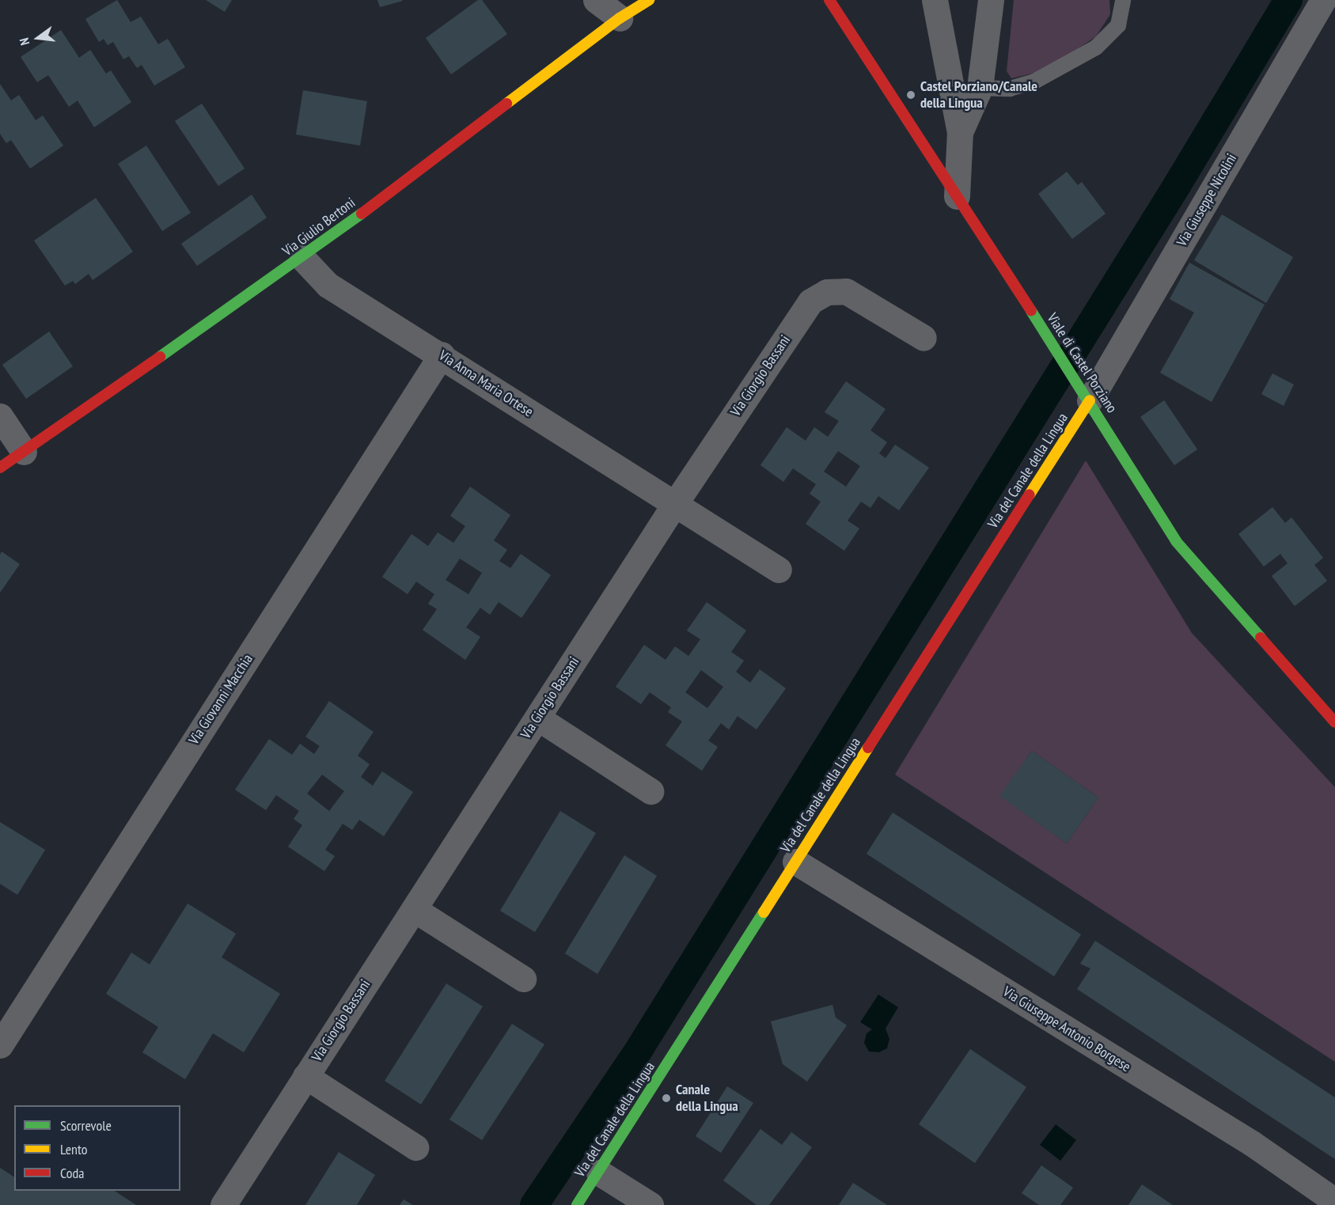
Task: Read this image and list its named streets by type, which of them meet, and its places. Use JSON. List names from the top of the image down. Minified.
{"streets":{"street":["Via Giuseppe Nicolini","Via Giulio Bertoni","Viale di Castel Porziano","Via Giorgio Bassani","Via Anna Maria Ortese","Via del Canale della Lingua","Via Giovanni Macchia","Via Giuseppe Antonio Borgese"]},"crossings":[["Via Giuseppe Nicolini","Viale di Castel Porziano"],["Via Giuseppe Nicolini","Via del Canale della Lingua"],["Via Giulio Bertoni","Via Anna Maria Ortese"],["Viale di Castel Porziano","Via del Canale della Lingua"],["Via Giorgio Bassani","Via Anna Maria Ortese"],["Via Anna Maria Ortese","Via Giovanni Macchia"],["Via del Canale della Lingua","Via Giuseppe Antonio Borgese"]],"places":["Castel Porziano/Canale della Lingua","Canale della Lingua"],"legend":["Scorrevole","Lento","Coda"],"north":"left"}
